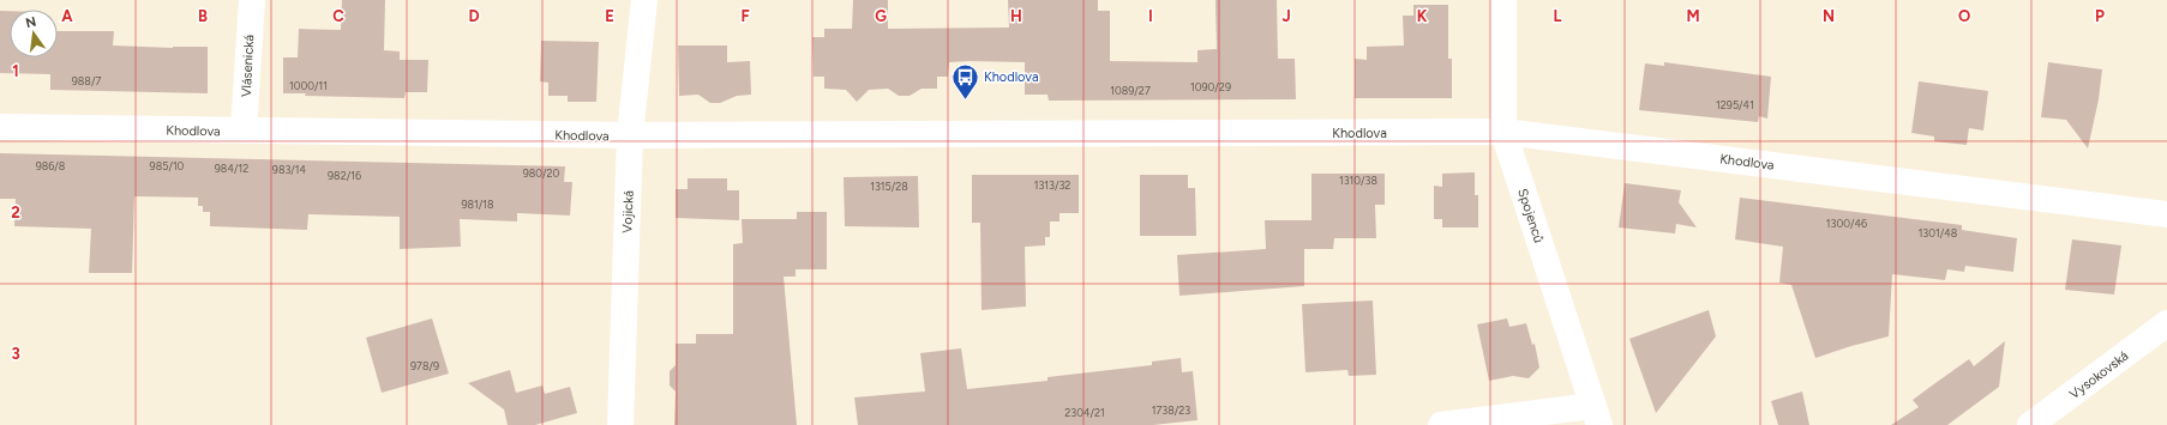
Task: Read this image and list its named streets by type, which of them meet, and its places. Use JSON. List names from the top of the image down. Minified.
{"streets":{"street":["Vlásenická","Khodlova","Vojická","Spojenců","Vysokovská"]},"crossings":[["Vlásenická","Khodlova"],["Khodlova","Vojická"],["Khodlova","Spojenců"]],"places":{"bus stop":["Khodlova"]},"house_numbers":["988/7","1000/11","1090/29","1089/27","1295/41","986/8","985/10","984/12","983/14","980/20","982/16","1310/38","1313/32","1315/28","981/18","1300/46","1301/48","978/9","1738/23","2304/21"],"north":"top","grid":{"columns":["A","B","C","D","E","F","G","H","I","J","K","L","M","N","O","P"],"rows":["1","2","3"]}}
